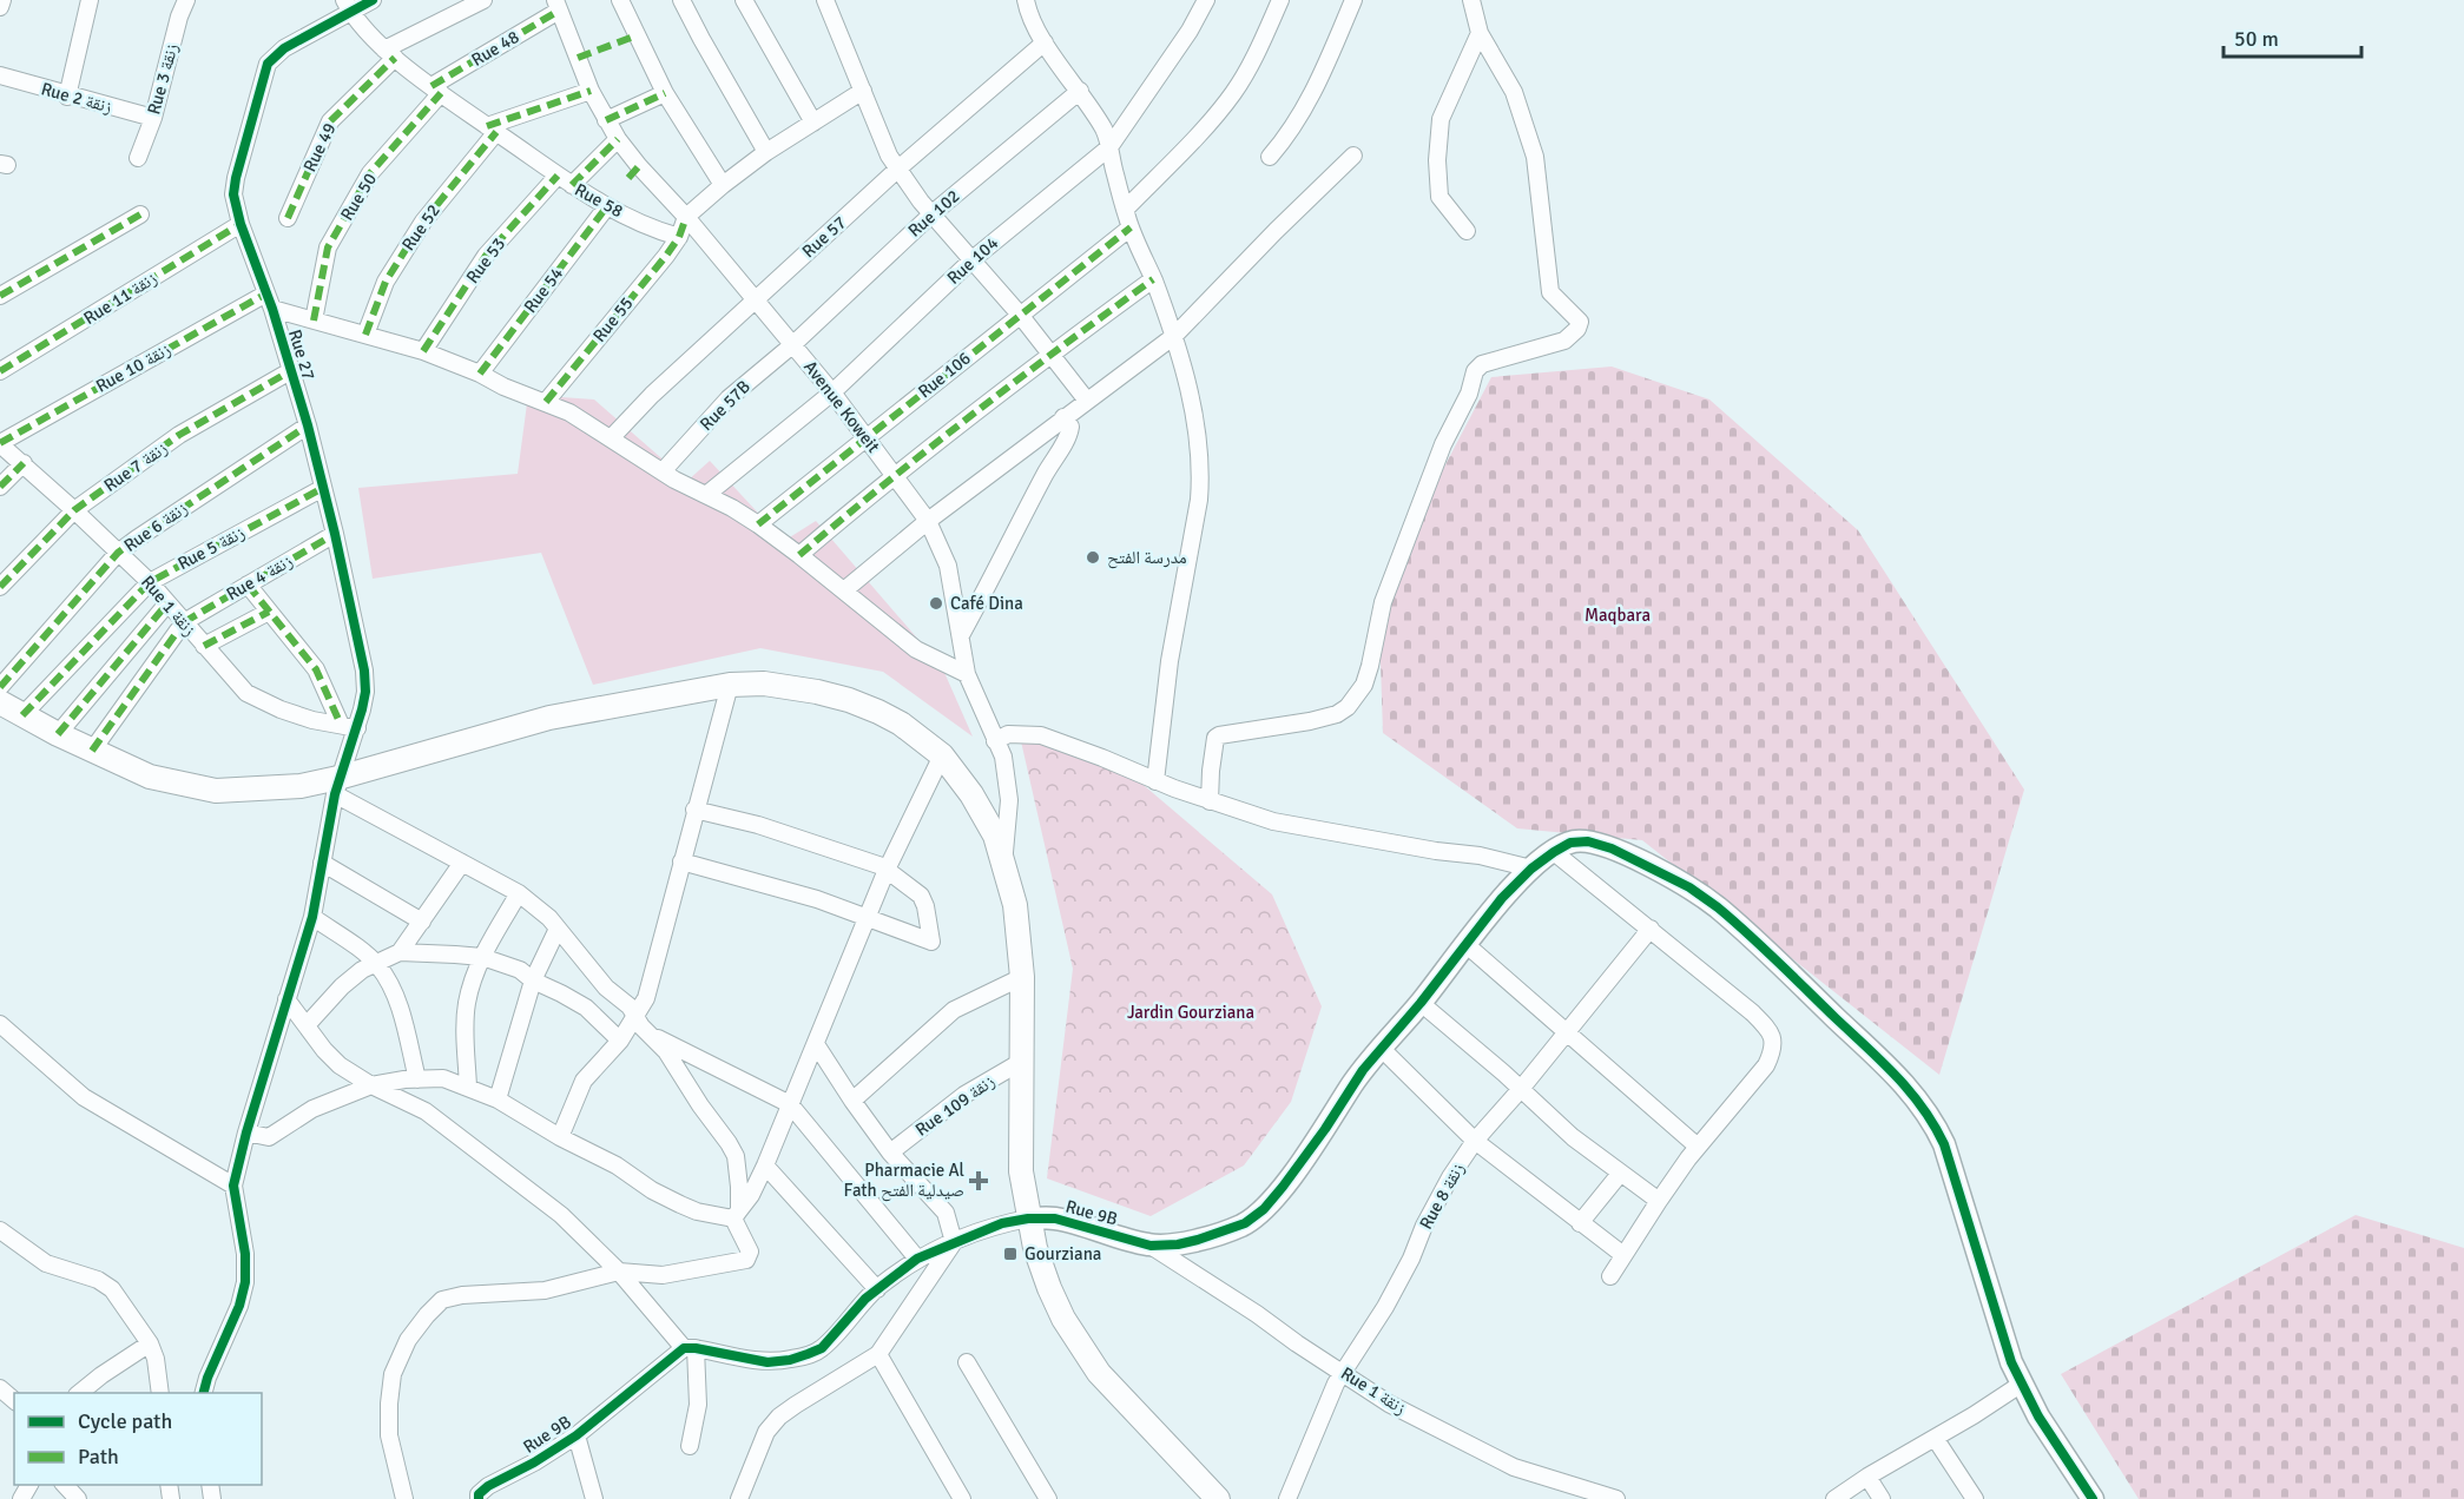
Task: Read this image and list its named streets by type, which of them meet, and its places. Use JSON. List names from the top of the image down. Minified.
{"streets":{"street":["Rue 48","Rue 3 زنقة","Rue 2 زنقة","Rue 49","Rue 50","Rue 58","Rue 102","Rue 52","Rue 57","Rue 53","Rue 104","Rue 54","Rue 11 زنقة","Rue 55","Rue 27","Rue 10 زنقة","Rue 106","Rue 57B","Avenue Koweit","Rue 7 زنقة","Rue 6 زنقة","Rue 5 زنقة","Rue 4 زنقة","Rue 1 زنقة","Rue 109 زنقة","Rue 8 زنقة","Rue 9B"]},"crossings":[["Rue 48","Rue 50"],["Rue 48","Rue 58"],["Rue 48","Avenue Koweit"],["Rue 3 زنقة","Rue 2 زنقة"],["Rue 49","Rue 58"],["Rue 50","Rue 58"],["Rue 58","Rue 52"],["Rue 58","Rue 53"],["Rue 58","Rue 54"],["Rue 58","Rue 55"],["Rue 58","Rue 27"],["Rue 102","Rue 57B"],["Rue 102","Avenue Koweit"],["Rue 57","Avenue Koweit"],["Rue 104","Avenue Koweit"],["Rue 11 زنقة","Rue 27"],["Rue 27","Rue 10 زنقة"],["Rue 27","Rue 7 زنقة"],["Rue 27","Rue 6 زنقة"],["Rue 27","Rue 5 زنقة"],["Rue 27","Rue 4 زنقة"],["Rue 27","Rue 1 زنقة"],["Rue 10 زنقة","Rue 1 زنقة"],["Rue 106","Avenue Koweit"],["Rue 57B","Avenue Koweit"],["Rue 7 زنقة","Rue 1 زنقة"],["Rue 6 زنقة","Rue 1 زنقة"],["Rue 5 زنقة","Rue 1 زنقة"],["Rue 4 زنقة","Rue 1 زنقة"],["Rue 1 زنقة","Rue 8 زنقة"],["Rue 1 زنقة","Rue 9B"]],"parks":["Maqbara","Jardin Gourziana"],"places":{"other":["مدرسة الفتح","Café Dina"],"health":["Pharmacie Al Fath صيدلية الفتح"],"transit":["Gourziana"]},"legend":["Cycle path","Path"],"scale_bar":"50 m"}
